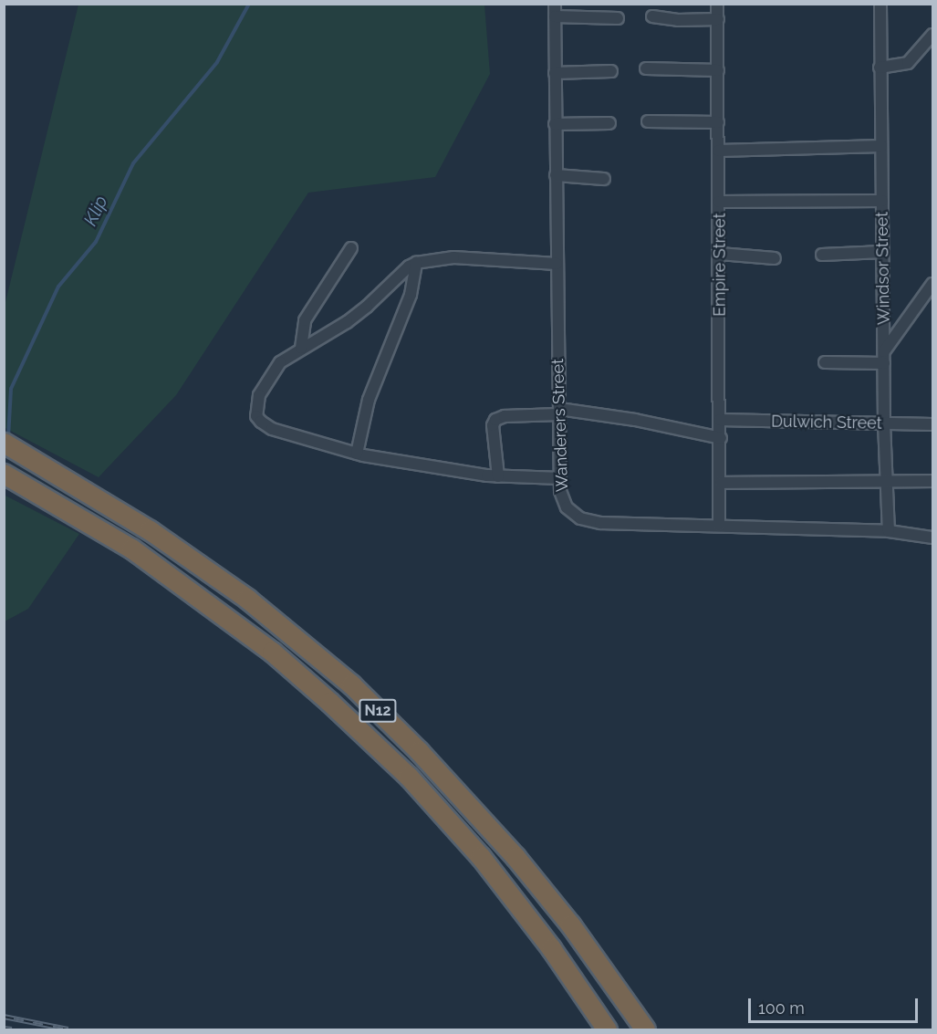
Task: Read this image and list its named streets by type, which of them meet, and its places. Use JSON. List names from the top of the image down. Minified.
{"streets":{"highway":["N12"],"street":["Empire Street","Windsor Street","Dulwich Street","Wanderers Street"]},"crossings":[["Empire Street","Dulwich Street"],["Empire Street","Wanderers Street"],["Windsor Street","Dulwich Street"],["Windsor Street","Wanderers Street"]],"water":["Klip"],"scale_bar":"100 m"}
